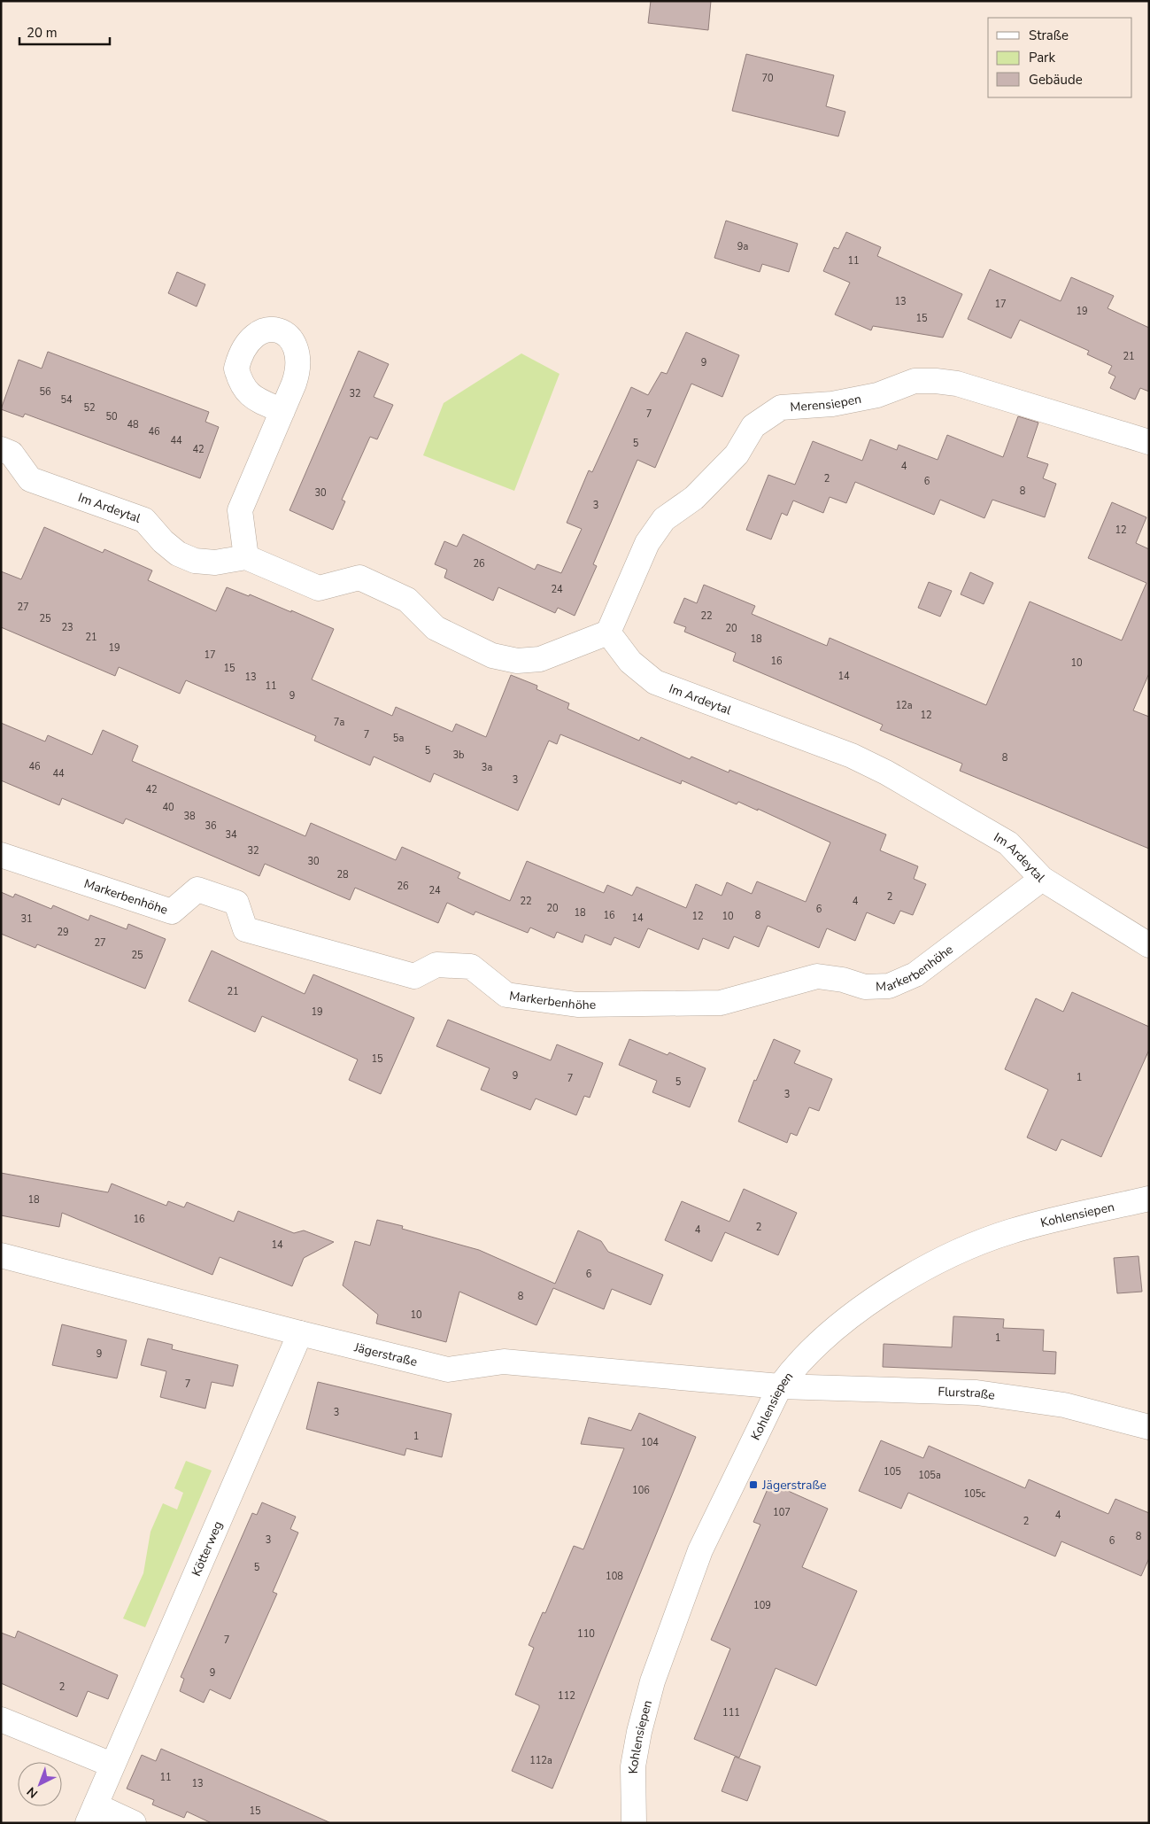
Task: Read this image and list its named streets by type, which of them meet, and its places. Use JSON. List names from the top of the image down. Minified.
{"streets":{"street":["Merensiepen","Im Ardeytal","Markerbenhöhe","Kohlensiepen","Jägerstraße","Flurstraße","Kötterweg"]},"crossings":[["Merensiepen","Im Ardeytal"],["Im Ardeytal","Markerbenhöhe"],["Kohlensiepen","Jägerstraße"],["Kohlensiepen","Flurstraße"],["Jägerstraße","Flurstraße"],["Jägerstraße","Kötterweg"]],"places":{"transit":["Jägerstraße"]},"house_numbers":["70","9a","11","13","17","19","15","21","9","56","32","54","52","7","50","48","46","44","5","42","4","2","6","8","30","3","12","26","24","27","22","25","23","20","21","18","19","17","16","10","15","14","13","11","9","12a","12","7a","7","5a","5","3b","8","46","3a","44","3","42","40","38","36","34","32","30","28","26","24","2","22","4","20","6","18","16","8","12","10","14","31","29","27","25","21","19","15","9","1","7","5","3","18","16","2","4","14","6","8","10","1","9","7","3","1","104","105","105a","106","105c","107","4","2","8","3","6","5","108","109","110","7","9","2","112","111","112a","11","13","15"],"legend":["Straße","Park","Gebäude"],"scale_bar":"20 m","north":"bottom left"}
